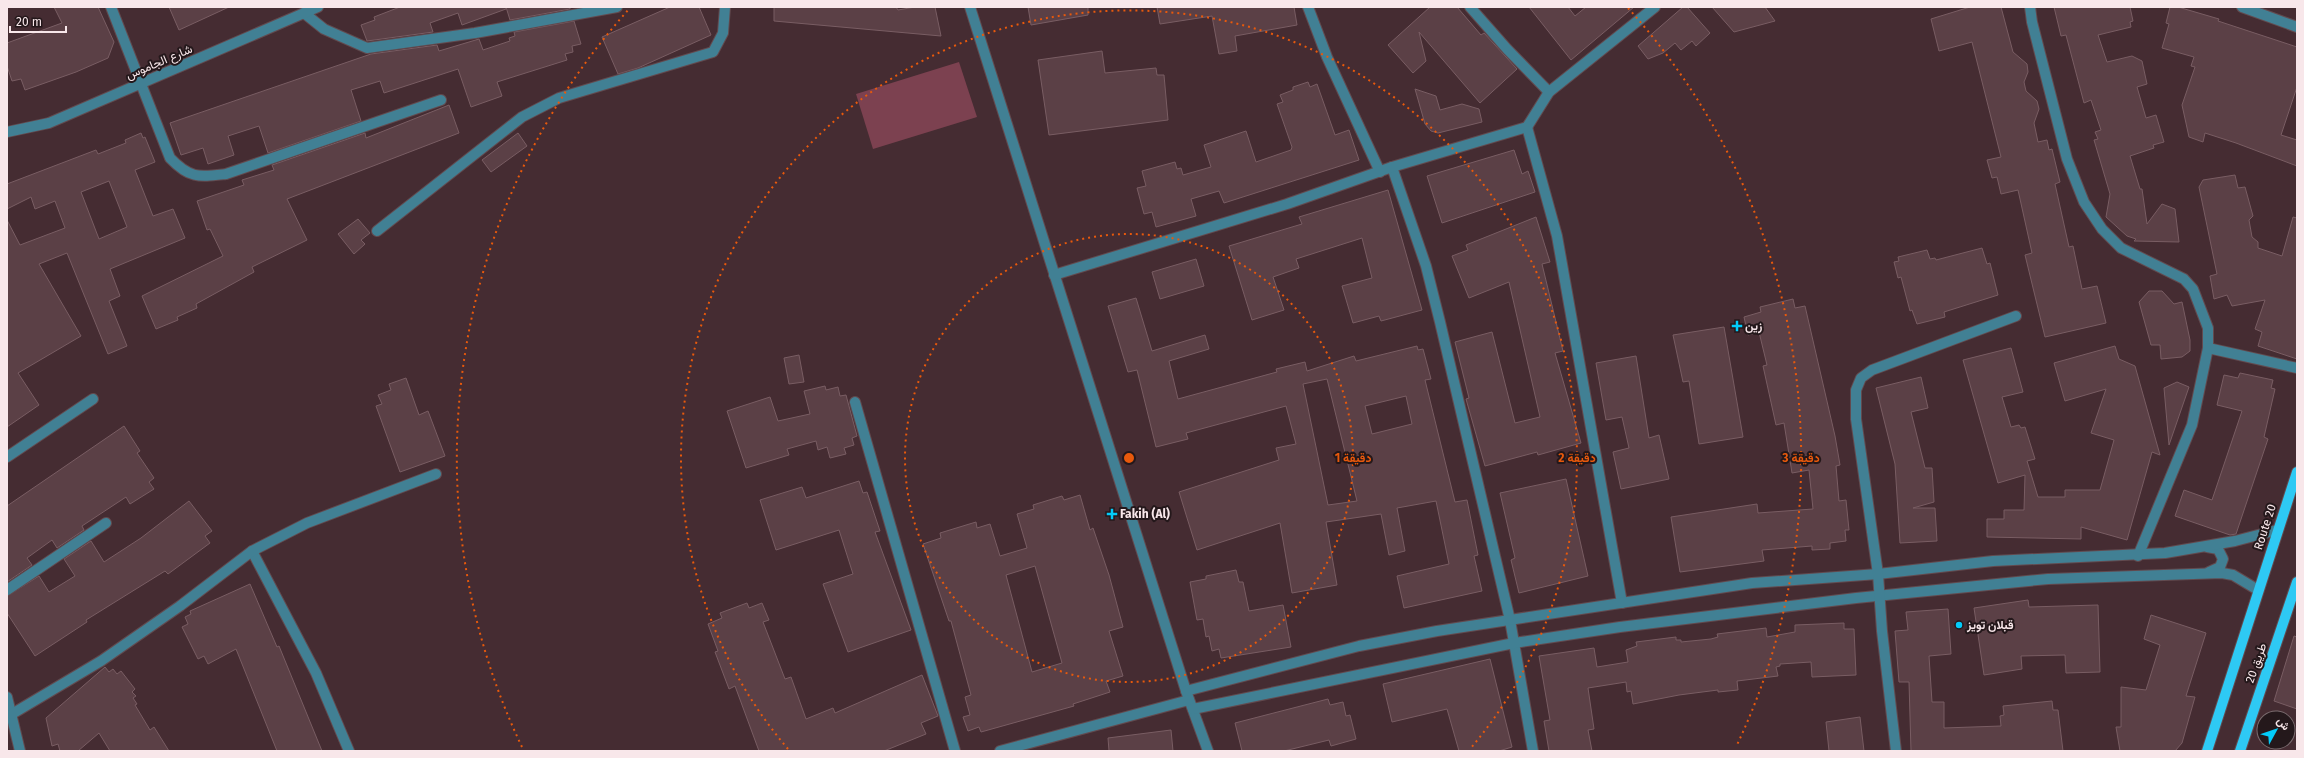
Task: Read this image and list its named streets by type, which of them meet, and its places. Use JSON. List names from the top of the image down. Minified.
{"streets":{"main road":["Route 20","طريق 20"],"street":["شارع الجاموس"]},"crossings":[["Route 20","طريق 20"]],"places":{"health":["زين","Fakih (Al)"],"other":["قبلان تويز"]},"scale_bar":"20 m","north":"top right","rings":["1 دقيقة","2 دقيقة","3 دقيقة"]}
